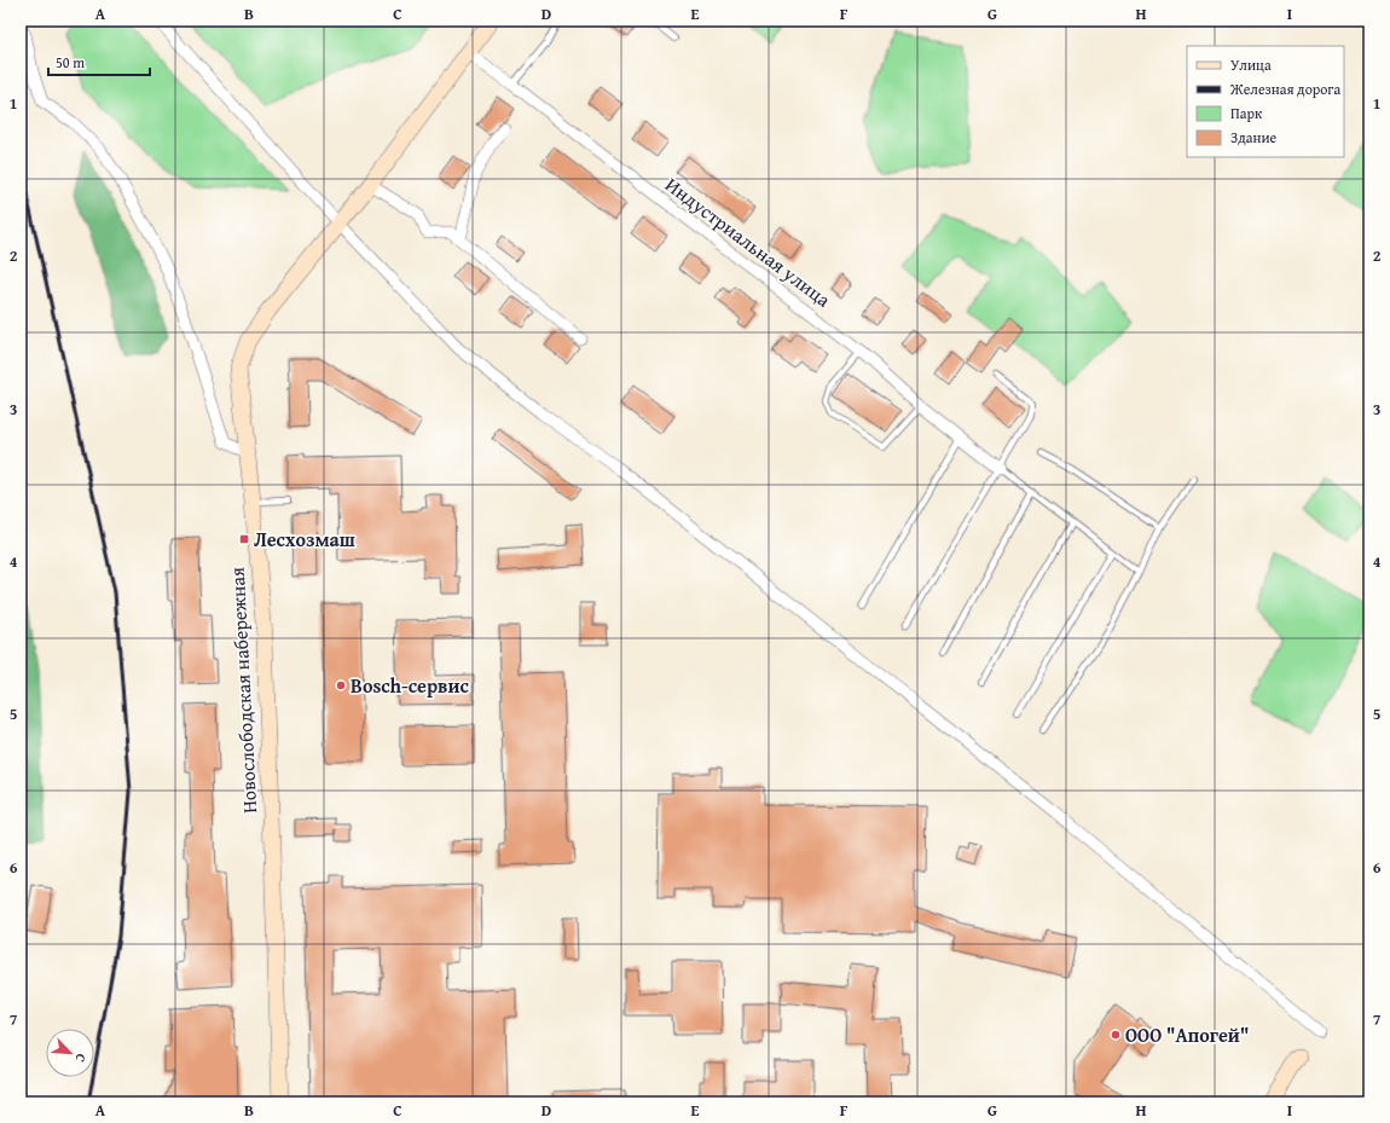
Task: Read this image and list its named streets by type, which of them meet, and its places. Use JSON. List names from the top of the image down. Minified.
{"streets":{"street":["Индустриальная улица","Новослободская набережная"]},"crossings":[["Индустриальная улица","Новослободская набережная"]],"places":{"transit":["Лесхозмаш"],"other":["Bosch-сервис","ООО \"Апогей\""]},"legend":["Улица","Железная дорога","Парк","Здание"],"scale_bar":"50 m","north":"bottom right","grid":{"columns":["A","B","C","D","E","F","G","H","I"],"rows":["1","2","3","4","5","6","7"]}}
